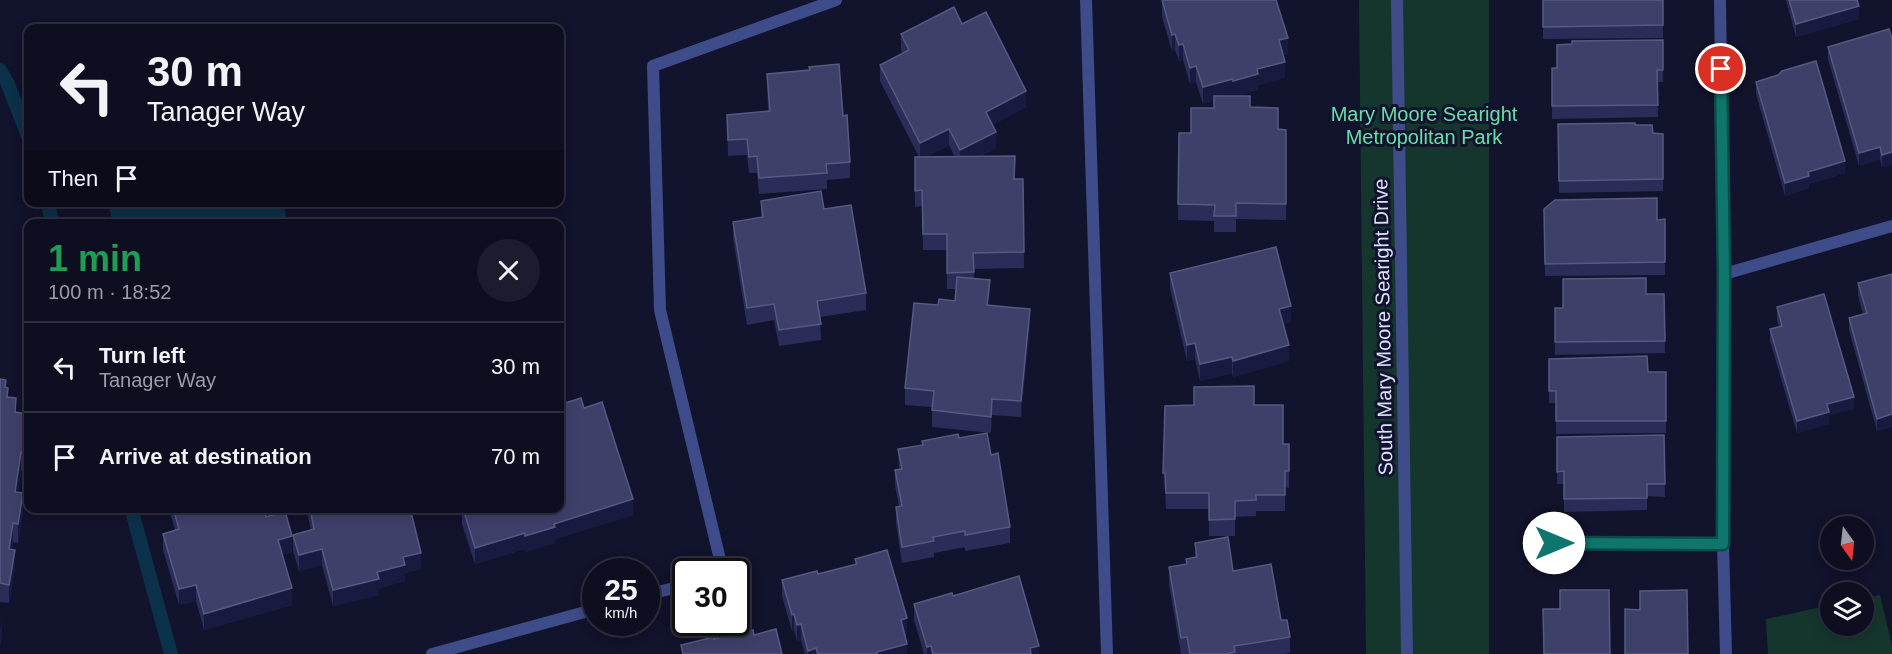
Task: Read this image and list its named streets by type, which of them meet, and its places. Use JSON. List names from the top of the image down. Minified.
{"streets":{"street":["South Mary Moore Searight Drive"]},"parks":["Mary Moore Searight Metropolitan Park"],"north":"bottom","page":{"turn":["30 m","Tanager Way"],"then":"Then","heading":["1 min","100 m · 18:52"],"list":[{"name":"Turn left","note":"Tanager Way","value":"30 m"},{"name":"Arrive at destination","value":"70 m"}],"speed":"25 km/h","limit":"30"}}
